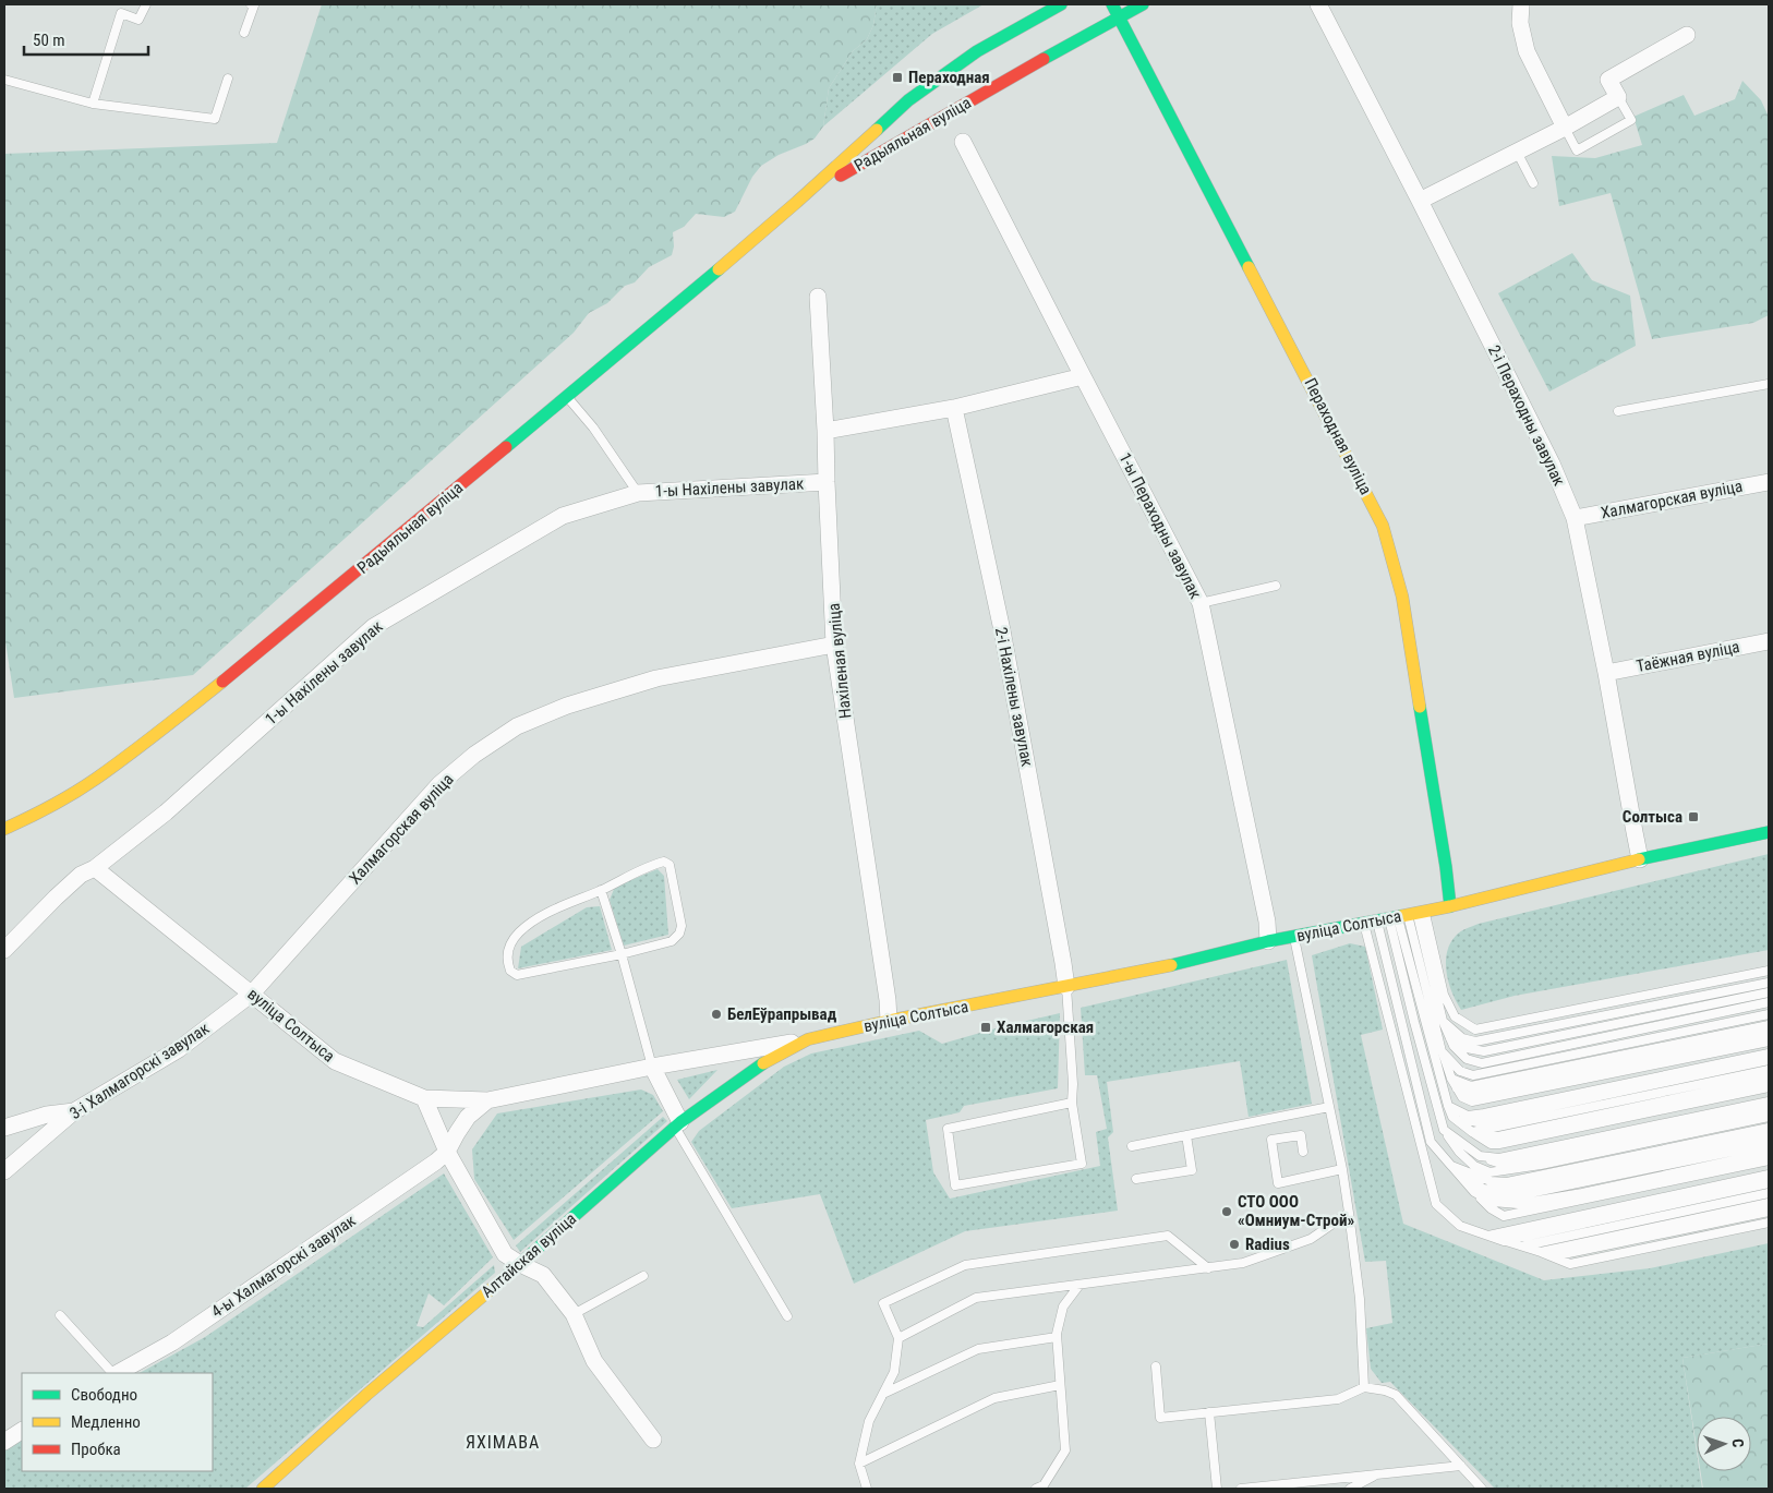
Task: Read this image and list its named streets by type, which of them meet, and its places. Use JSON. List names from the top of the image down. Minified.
{"streets":{"main road":["Радыяльная вуліца","Пераходная вуліца","вуліца Солтыса","Алтайская вуліца"],"street":["2-і Пераходны завулак","1-ы Нахілены завулак","Халмагорская вуліца","1-ы Пераходны завулак","Таёжная вуліца","Нахіленая вуліца","2-і Нахілены завулак","3-і Халмагорскі завулак","4-ы Халмагорскі завулак"]},"crossings":[["Радыяльная вуліца","Пераходная вуліца"],["2-і Пераходны завулак","Халмагорская вуліца"],["2-і Пераходны завулак","Таёжная вуліца"],["2-і Пераходны завулак","вуліца Солтыса"],["Пераходная вуліца","вуліца Солтыса"],["1-ы Нахілены завулак","Нахіленая вуліца"],["1-ы Нахілены завулак","вуліца Солтыса"],["Халмагорская вуліца","Нахіленая вуліца"],["Халмагорская вуліца","вуліца Солтыса"],["Халмагорская вуліца","3-і Халмагорскі завулак"],["1-ы Пераходны завулак","вуліца Солтыса"],["Нахіленая вуліца","вуліца Солтыса"],["2-і Нахілены завулак","вуліца Солтыса"],["вуліца Солтыса","3-і Халмагорскі завулак"],["вуліца Солтыса","Алтайская вуліца"]],"districts":["ЯХІМАВА"],"places":{"transit":["Пераходная","Солтыса","Халмагорская"],"other":["БелЕўрапрывад","СТО ООО «Омниум-Строй»","Radius"]},"legend":["Свободно","Медленно","Пробка"],"scale_bar":"50 m","north":"right"}
